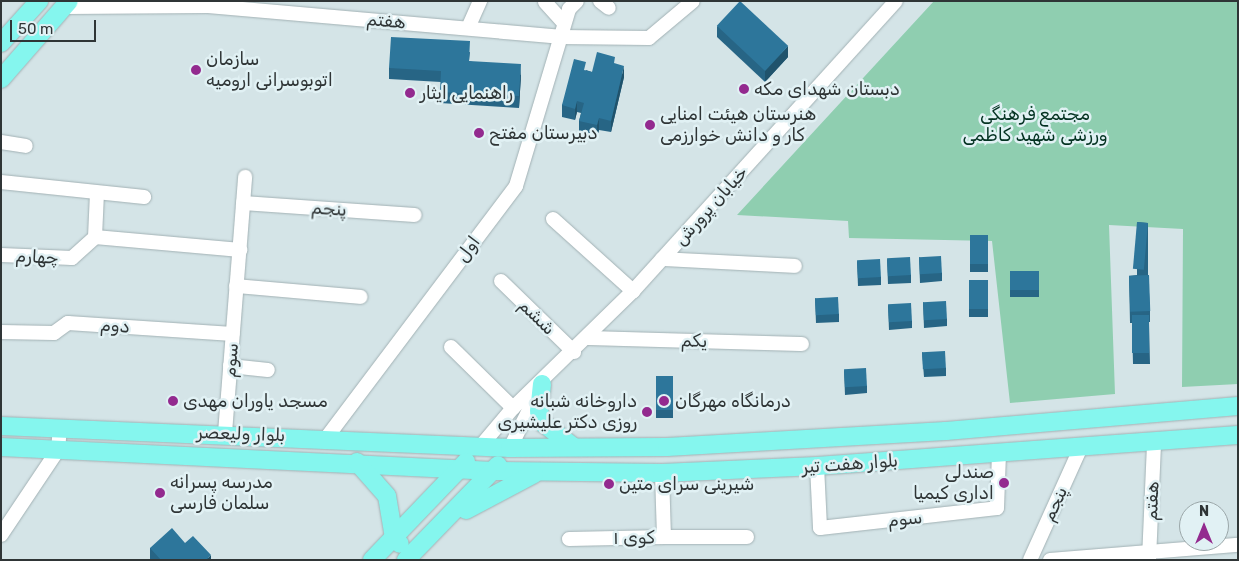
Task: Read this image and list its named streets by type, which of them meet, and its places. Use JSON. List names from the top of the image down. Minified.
{"streets":{"main road":["بلوار ولیعصر","بلوار هفت تیر"],"street":["هفتم","خیابان پرورش","پنجم","اول","چهارم","ششم","دوم","یکم","سوم","کوی ۱"]},"crossings":[["هفتم","اول"],["هفتم","بلوار هفت تیر"],["خیابان پرورش","ششم"],["خیابان پرورش","یکم"],["خیابان پرورش","بلوار ولیعصر"],["خیابان پرورش","بلوار هفت تیر"],["پنجم","سوم"],["پنجم","بلوار هفت تیر"],["اول","بلوار ولیعصر"],["دوم","سوم"],["سوم","بلوار ولیعصر"],["سوم","بلوار هفت تیر"],["بلوار ولیعصر","بلوار هفت تیر"],["بلوار هفت تیر","کوی ۱"]],"parks":["مجتمع فرهنگی ورزشی شهید کاظمی"],"places":["سازمان اتوبوسرانی ارومیه","دبستان شهدای مکه","راهنمایی ایثار","هنرستان هیئت امنایی کار و دانش خوارزمی","دبیرستان مفتح","مسجد یاوران مهدی","درمانگاه مهرگان","داروخانه شبانه روزی دکتر علیشیری","صندلی اداری کیمیا","شیرینی سرای متین","مدرسه پسرانه سلمان فارسی"],"scale_bar":"50 m","north":"top"}
